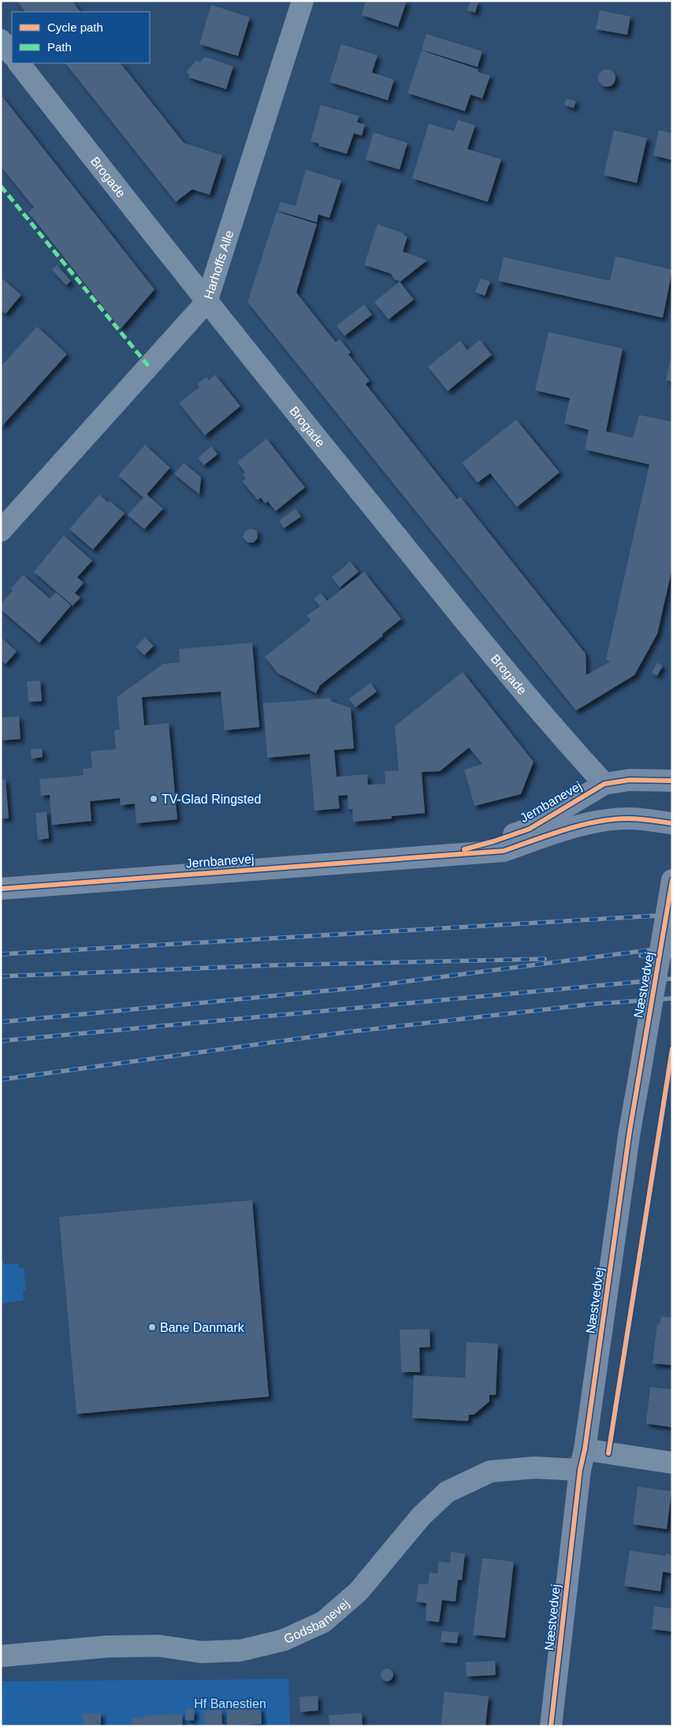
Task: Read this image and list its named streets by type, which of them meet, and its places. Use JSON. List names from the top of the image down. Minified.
{"streets":{"main road":["Jernbanevej","Næstvedvej"],"street":["Brogade","Harhoffs Alle","Godsbanevej"]},"crossings":[["Brogade","Harhoffs Alle"],["Brogade","Jernbanevej"],["Næstvedvej","Godsbanevej"]],"parks":["Hf Banestien"],"places":["TV-Glad Ringsted","Bane Danmark"],"legend":["Cycle path","Path"]}
